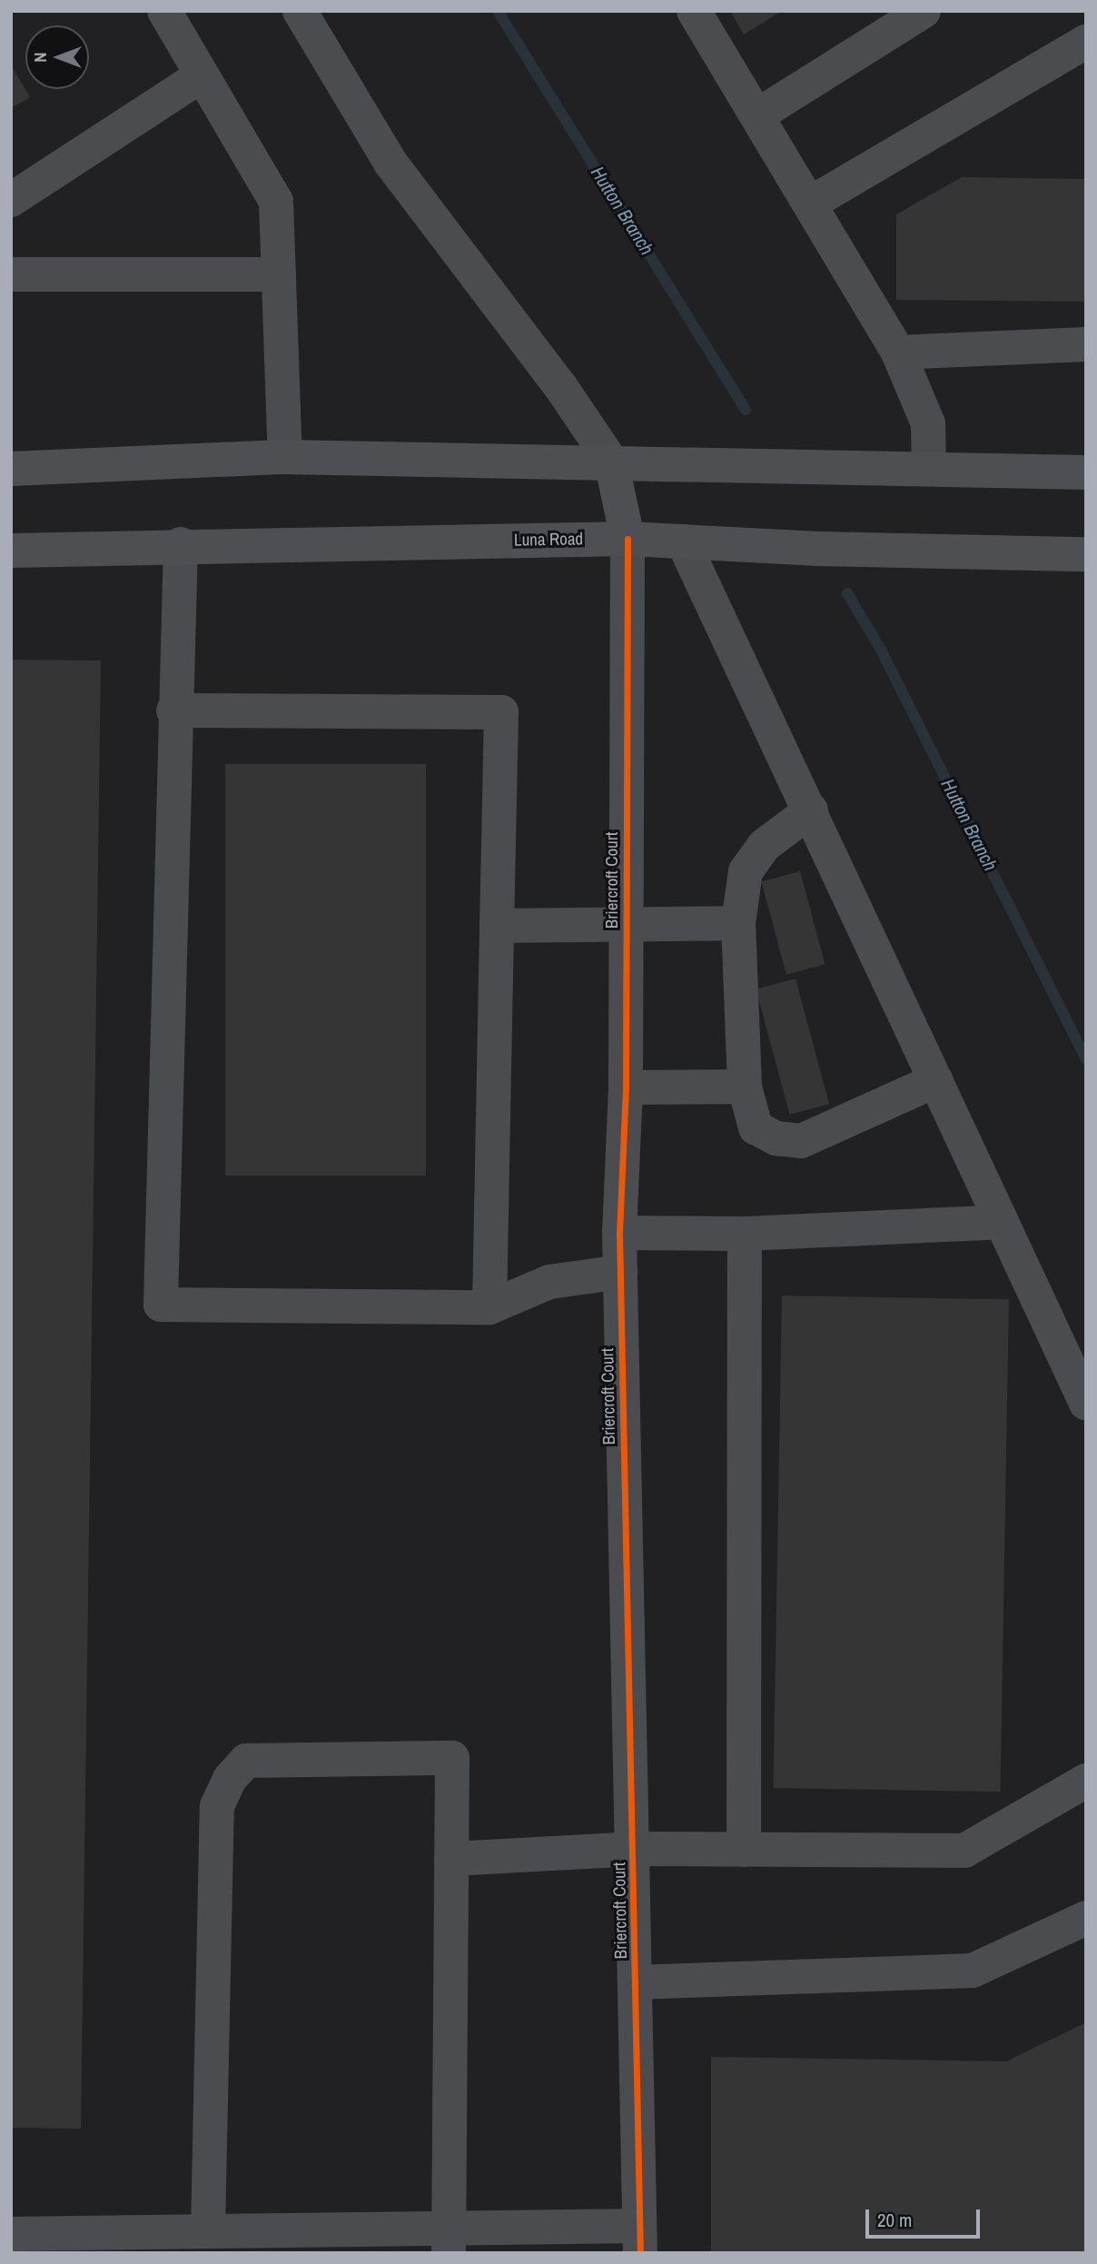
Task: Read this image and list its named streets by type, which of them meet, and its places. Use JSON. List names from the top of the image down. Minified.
{"streets":{"main road":["Luna Road"],"street":["Briercroft Court"]},"crossings":[["Luna Road","Briercroft Court"]],"water":["Hutton Branch"],"scale_bar":"20 m","north":"left"}
